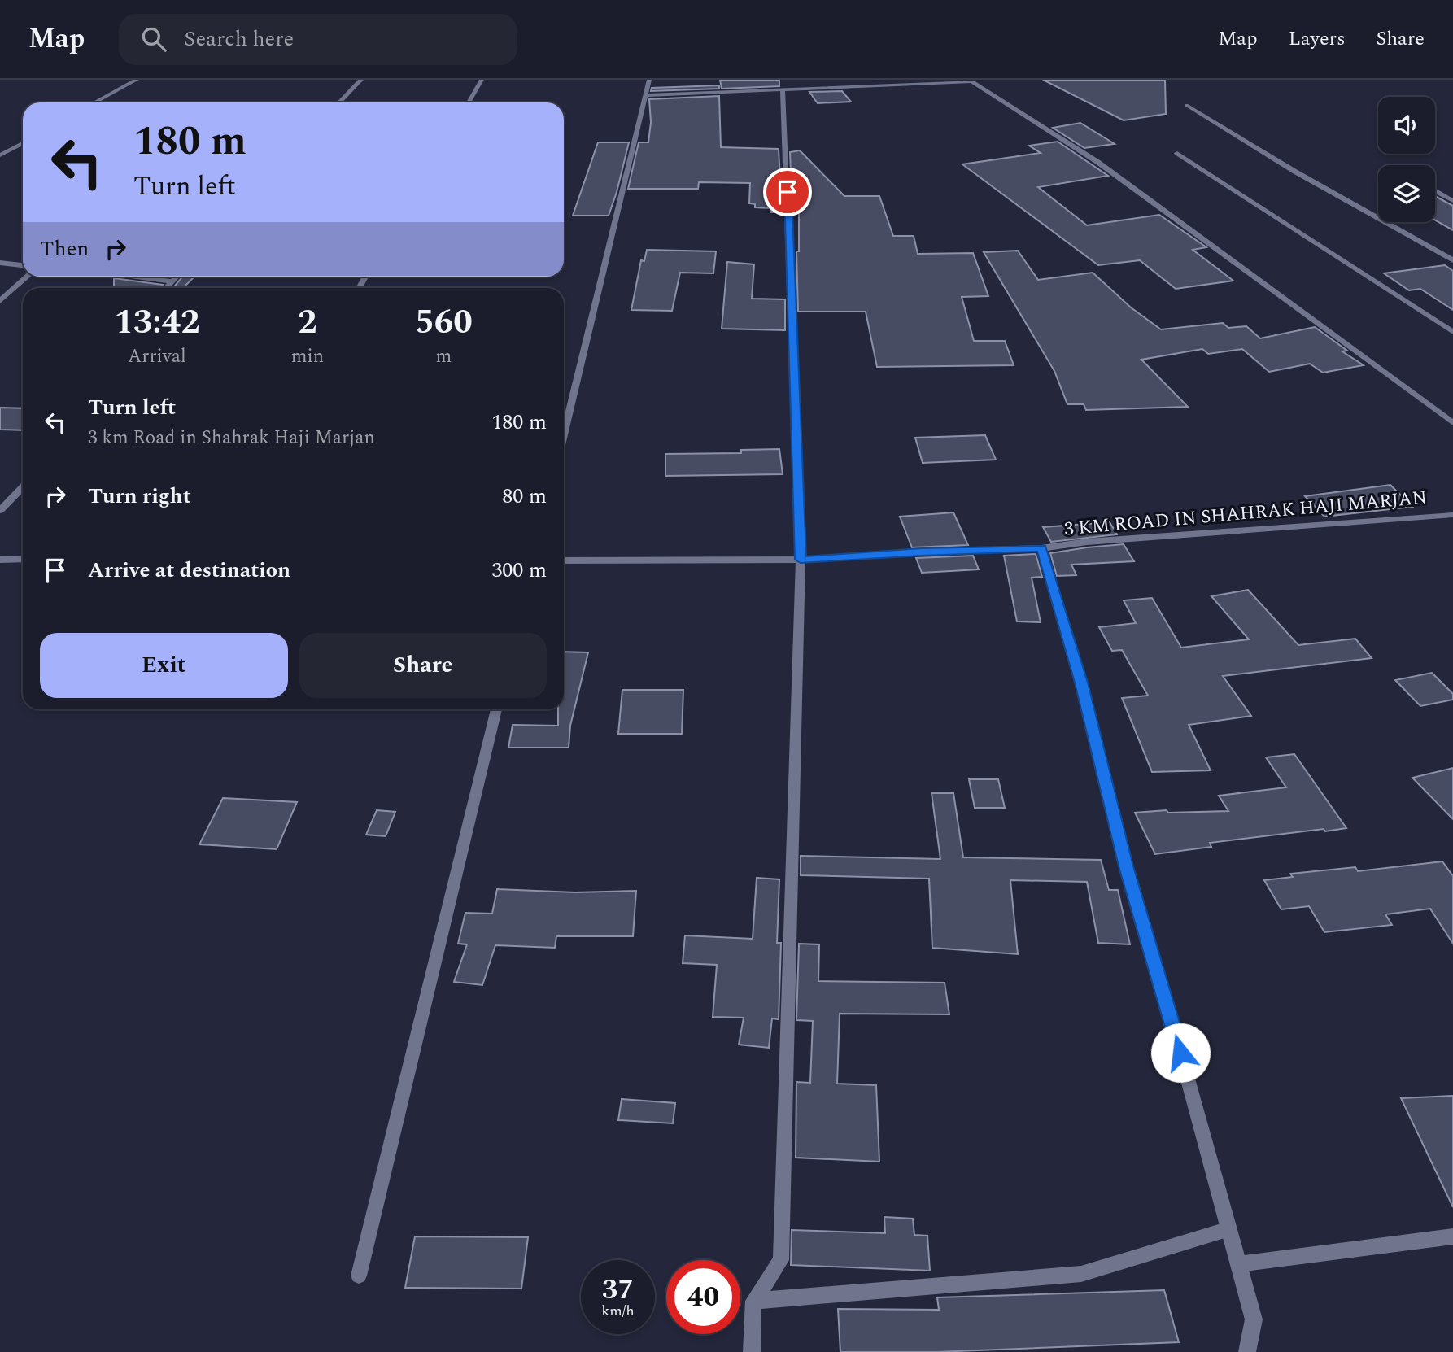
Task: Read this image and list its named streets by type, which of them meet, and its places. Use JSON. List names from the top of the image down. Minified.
{"streets":{"street":["3 KM ROAD IN SHAHRAK HAJI MARJAN"]},"page":{"header":"Map","search":"Search here","nav":["Map","Layers","Share"],"turn":["180 m","Turn left"],"then":"Then","eta":["13:42","Arrival","2","min","560","m"],"list":[{"name":"Turn left","note":"3 km Road in Shahrak Haji Marjan","value":"180 m"},{"name":"Turn right","value":"80 m"},{"name":"Arrive at destination","value":"300 m"}],"buttons":["Exit","Share"],"speed":"37 km/h","limit":"40"}}
